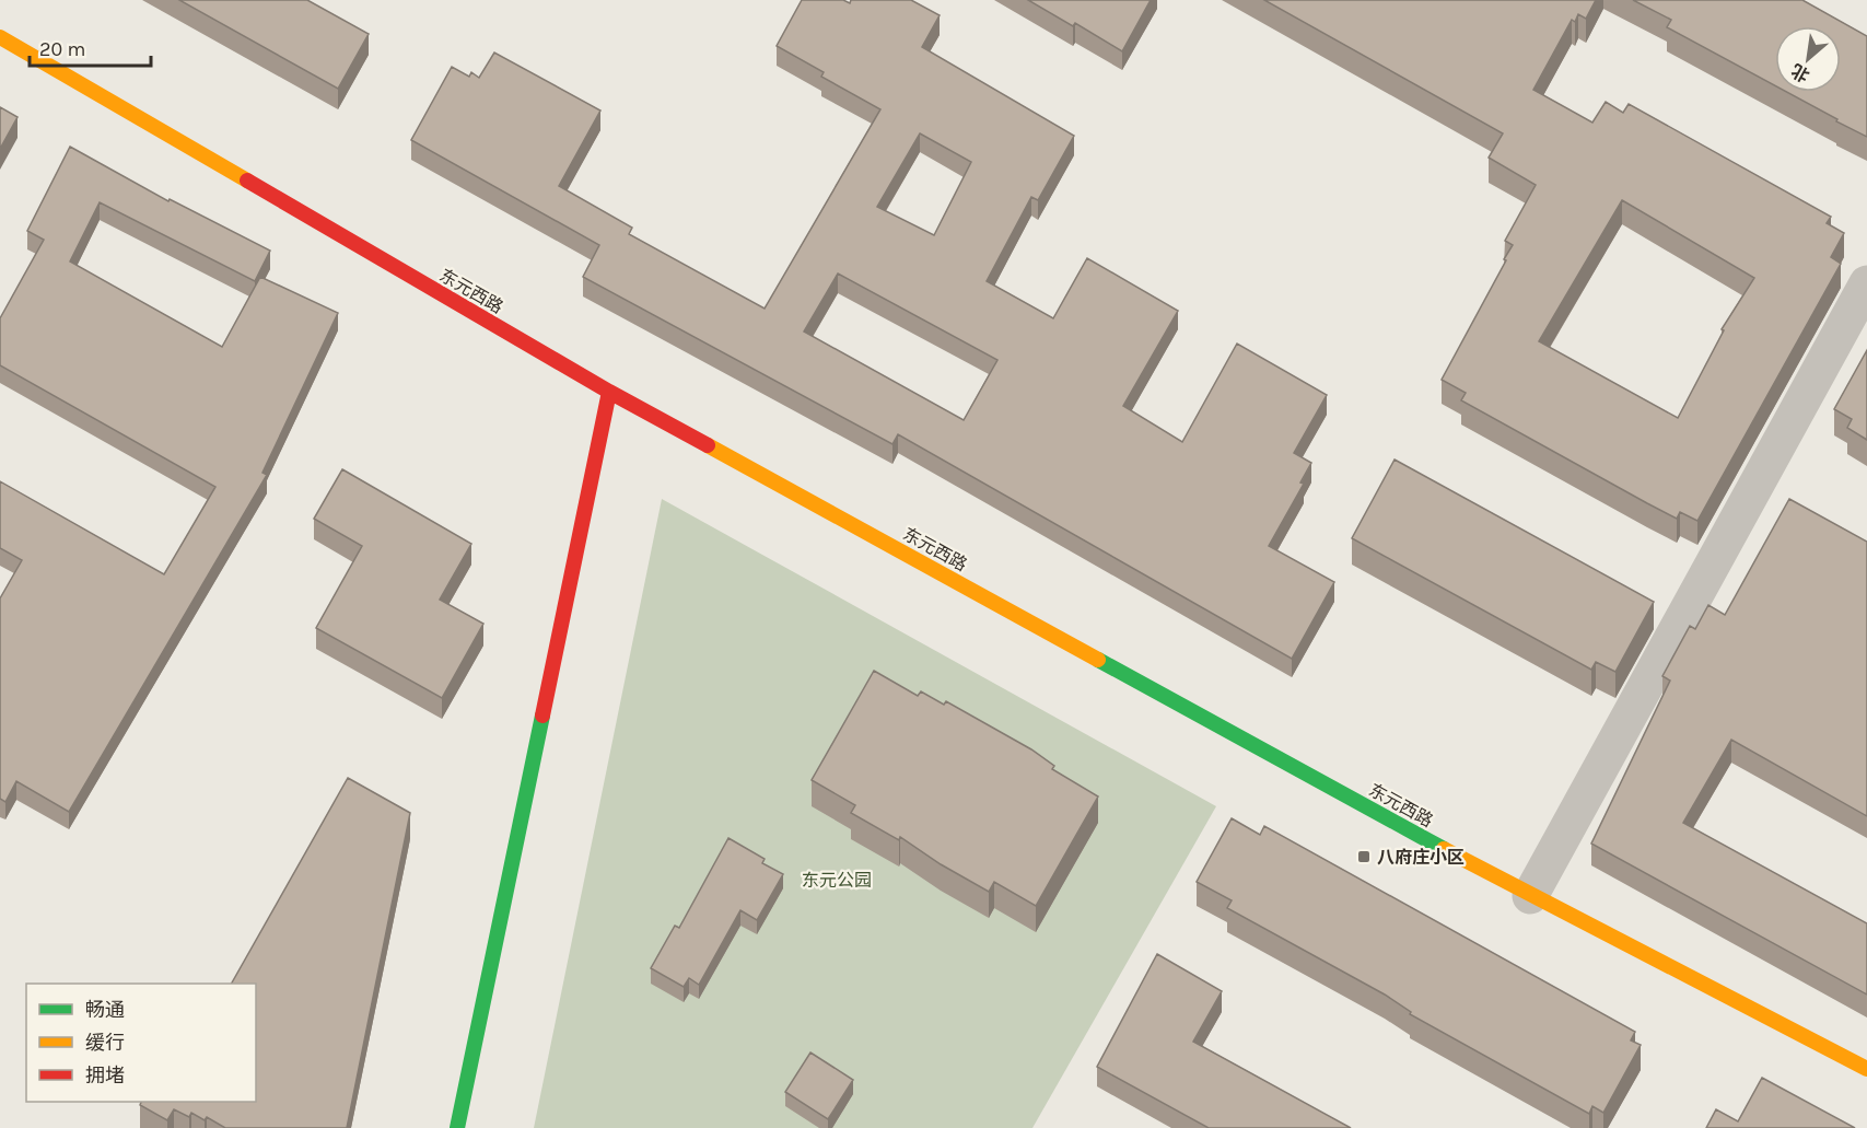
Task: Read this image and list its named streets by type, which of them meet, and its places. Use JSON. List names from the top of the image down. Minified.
{"streets":{"street":["东元西路"]},"parks":["东元公园"],"places":{"transit":["八府庄小区"]},"legend":["畅通","缓行","拥堵"],"scale_bar":"20 m","north":"bottom left"}
